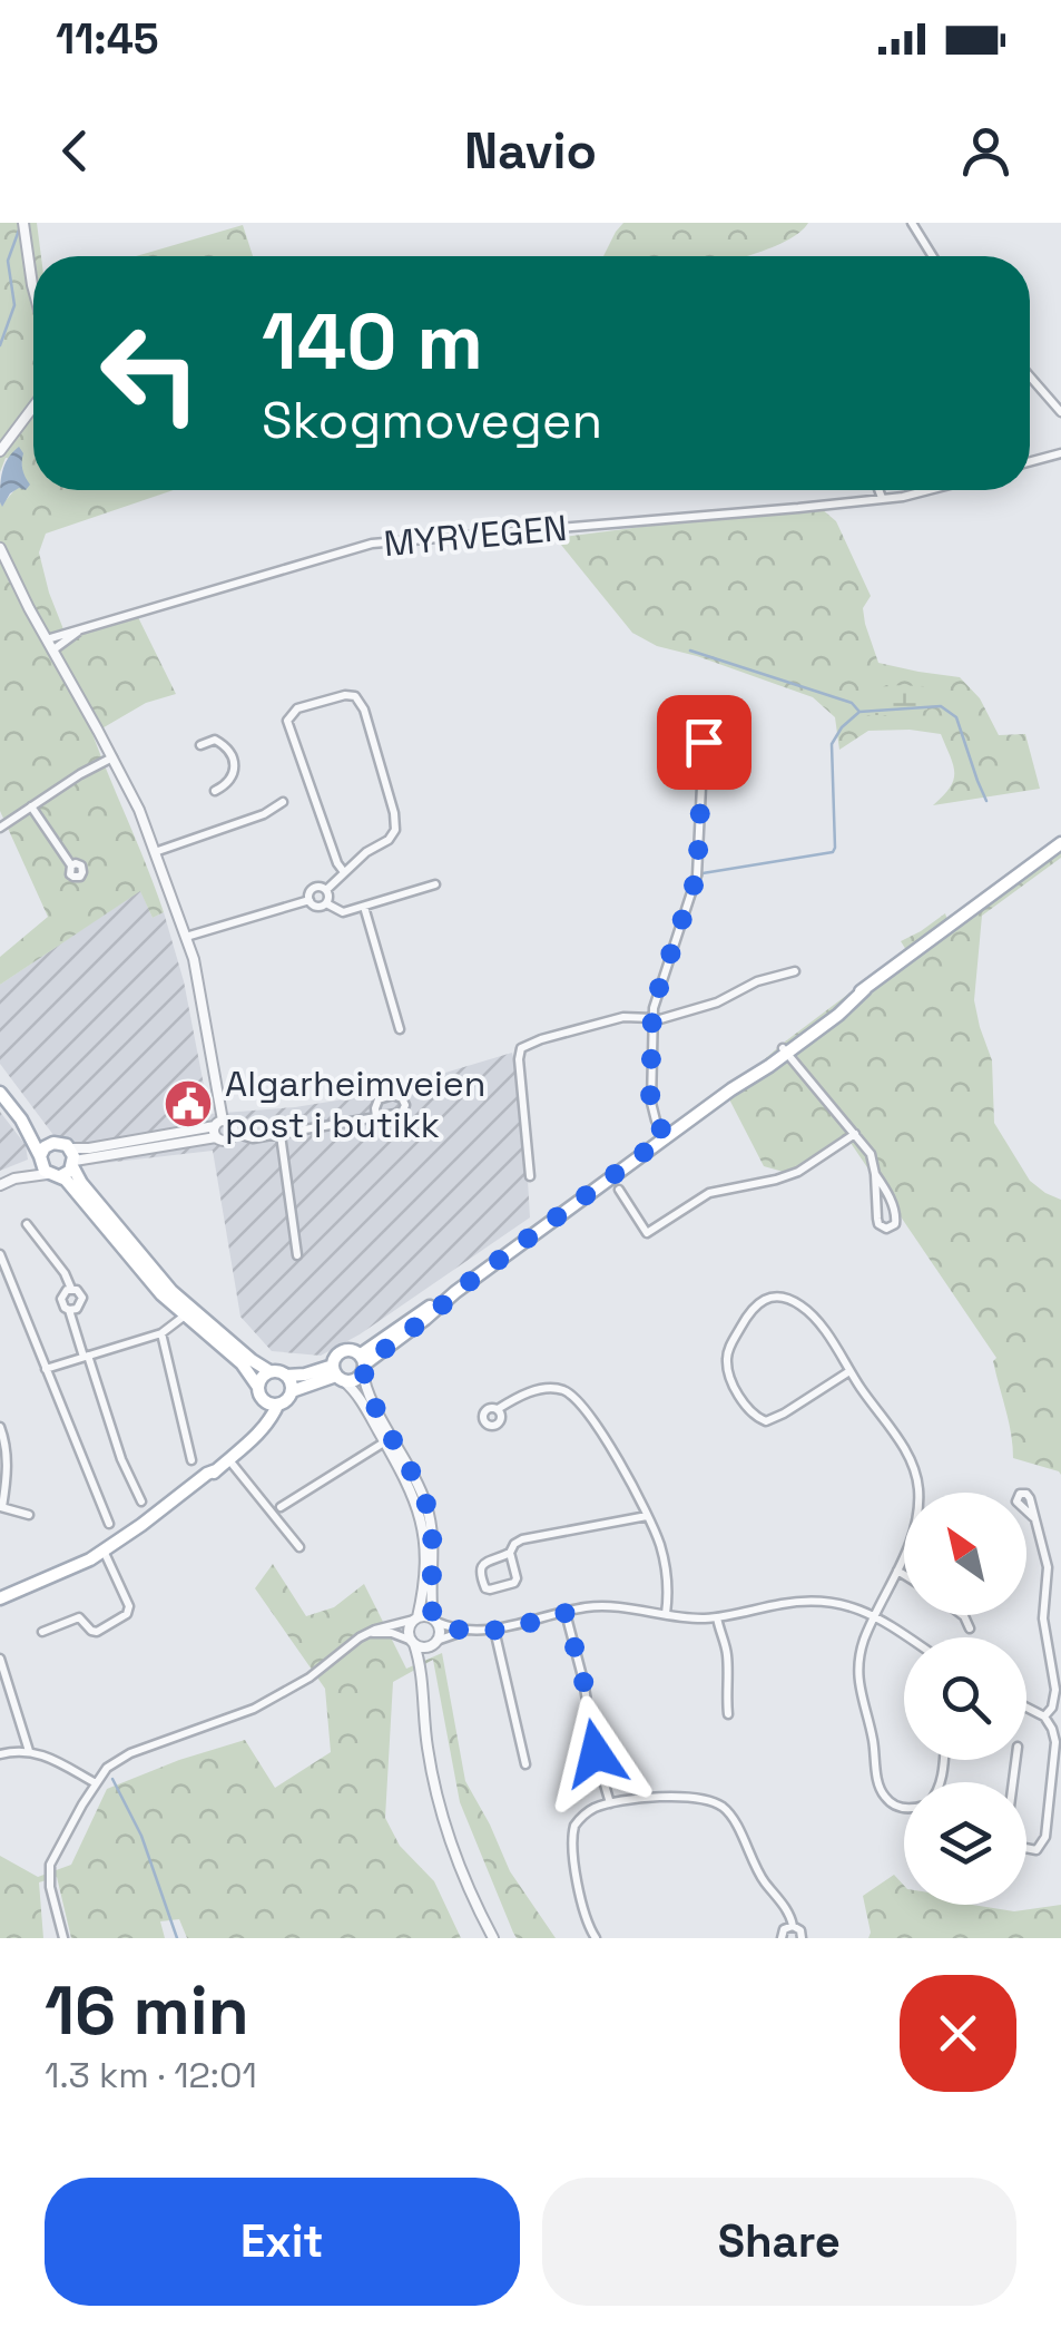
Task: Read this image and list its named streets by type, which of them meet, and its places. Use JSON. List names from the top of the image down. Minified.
{"streets":{"street":["MYRVEGEN"]},"places":{"public building":["Algarheimveien post i butikk"]},"north":"top left","page":{"status":"11:45","header":"Navio","turn":["140 m","Skogmovegen"],"heading":["16 min","1.3 km · 12:01"],"buttons":["Exit","Share"]}}
